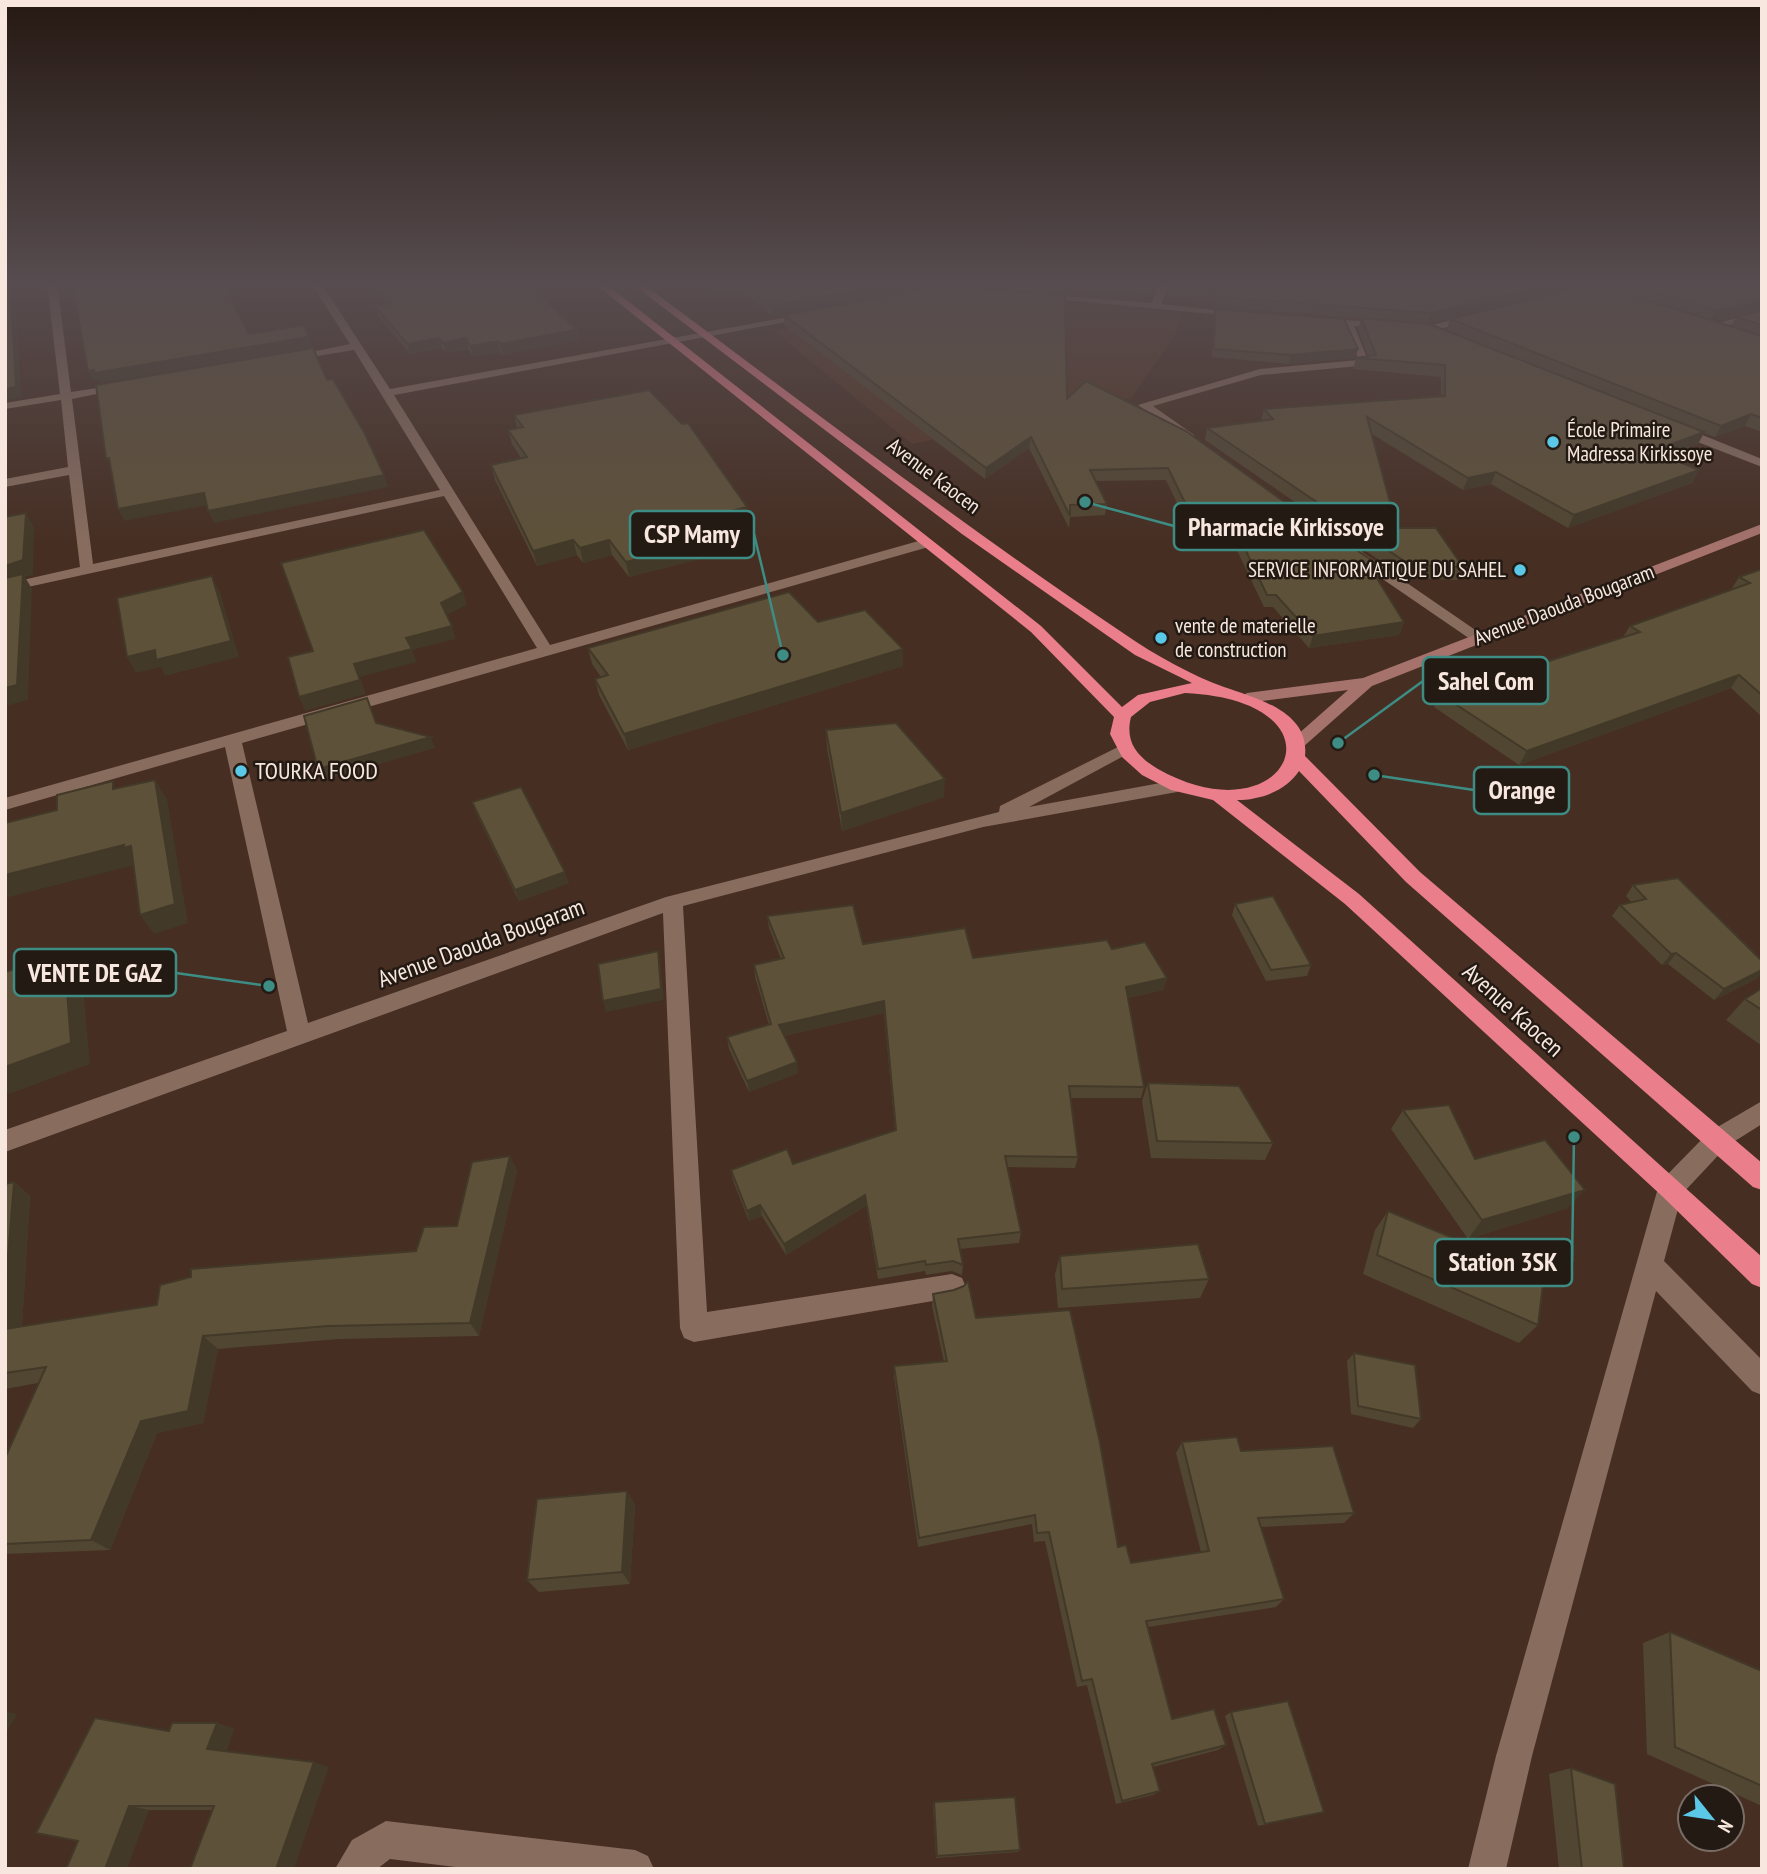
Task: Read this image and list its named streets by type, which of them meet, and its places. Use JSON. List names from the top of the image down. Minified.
{"streets":{"highway":["Avenue Kaocen"],"street":["Avenue Daouda Bougaram"]},"crossings":[["Avenue Kaocen","Avenue Daouda Bougaram"]],"places":["École Primaire Madressa Kirkissoye","Pharmacie Kirkissoye","SERVICE INFORMATIQUE DU SAHEL","vente de materielle de construction","CSP Mamy","Sahel Com","TOURKA FOOD","Orange","VENTE DE GAZ","Station 3SK"],"north":"bottom right"}
